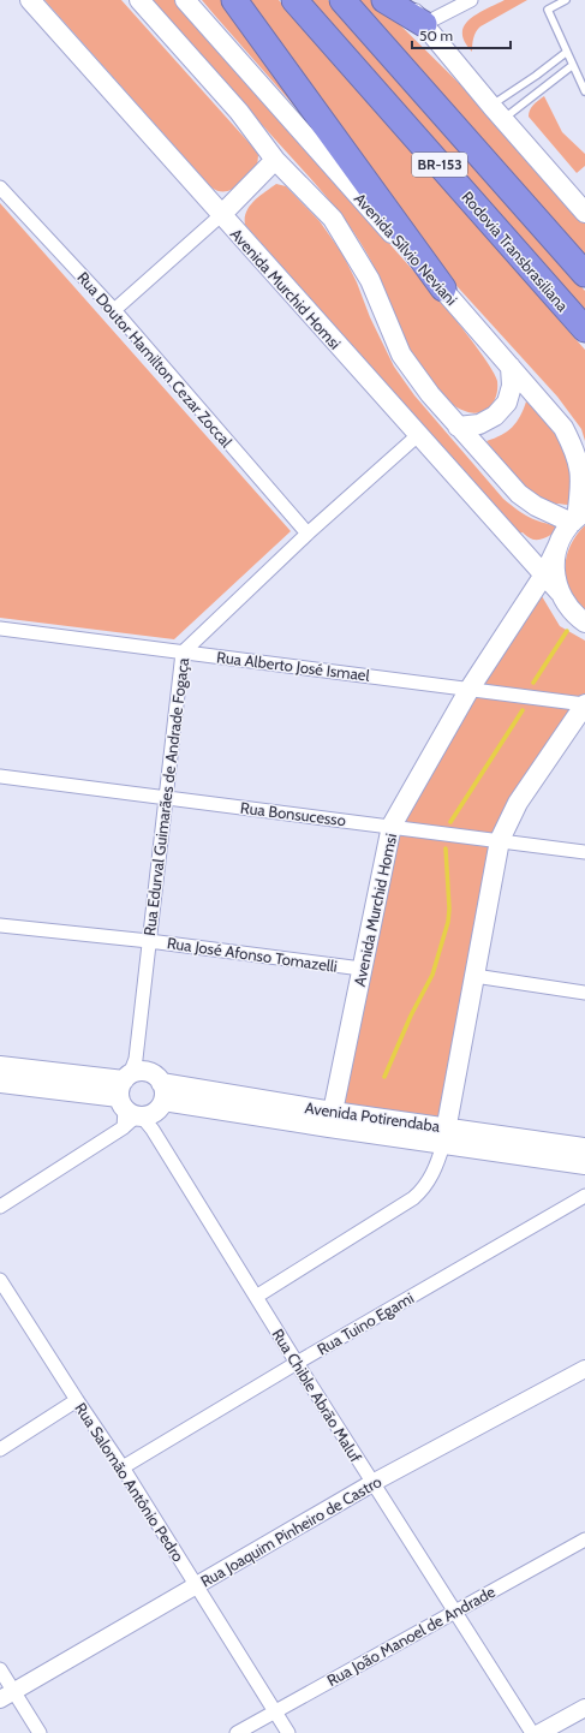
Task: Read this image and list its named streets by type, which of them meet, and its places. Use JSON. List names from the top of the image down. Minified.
{"streets":{"highway":["BR-153","Rodovia Transbrasiliana"],"main road":["Avenida Sílvio Neviani","Avenida Murchid Homsi","Avenida Potirendaba"],"street":["Rua Doutor Hamilton Cezar Zoccal","Rua Alberto José Ismael","Rua Edurval Guimarães de Andrade Fogaça","Rua Bonsucesso","Rua José Afonso Tomazelli","Rua Tuino Egami","Rua Chible Abrão Maluf","Rua Salomão Antônio Pedro","Rua Joaquim Pinheiro de Castro","Rua João Manoel de Andrade"]},"crossings":[["Avenida Sílvio Neviani","Avenida Murchid Homsi"],["Avenida Murchid Homsi","Rua Alberto José Ismael"],["Avenida Murchid Homsi","Rua Edurval Guimarães de Andrade Fogaça"],["Avenida Murchid Homsi","Rua Bonsucesso"],["Avenida Murchid Homsi","Rua José Afonso Tomazelli"],["Avenida Murchid Homsi","Avenida Potirendaba"],["Rua Doutor Hamilton Cezar Zoccal","Rua Edurval Guimarães de Andrade Fogaça"],["Rua Alberto José Ismael","Rua Edurval Guimarães de Andrade Fogaça"],["Rua Edurval Guimarães de Andrade Fogaça","Rua Bonsucesso"],["Rua Edurval Guimarães de Andrade Fogaça","Rua José Afonso Tomazelli"],["Rua Edurval Guimarães de Andrade Fogaça","Avenida Potirendaba"],["Rua Edurval Guimarães de Andrade Fogaça","Rua Chible Abrão Maluf"],["Avenida Potirendaba","Rua Chible Abrão Maluf"],["Rua Tuino Egami","Rua Chible Abrão Maluf"],["Rua Tuino Egami","Rua Salomão Antônio Pedro"],["Rua Chible Abrão Maluf","Rua Joaquim Pinheiro de Castro"],["Rua Chible Abrão Maluf","Rua João Manoel de Andrade"],["Rua Salomão Antônio Pedro","Rua Joaquim Pinheiro de Castro"],["Rua Salomão Antônio Pedro","Rua João Manoel de Andrade"]],"scale_bar":"50 m"}
